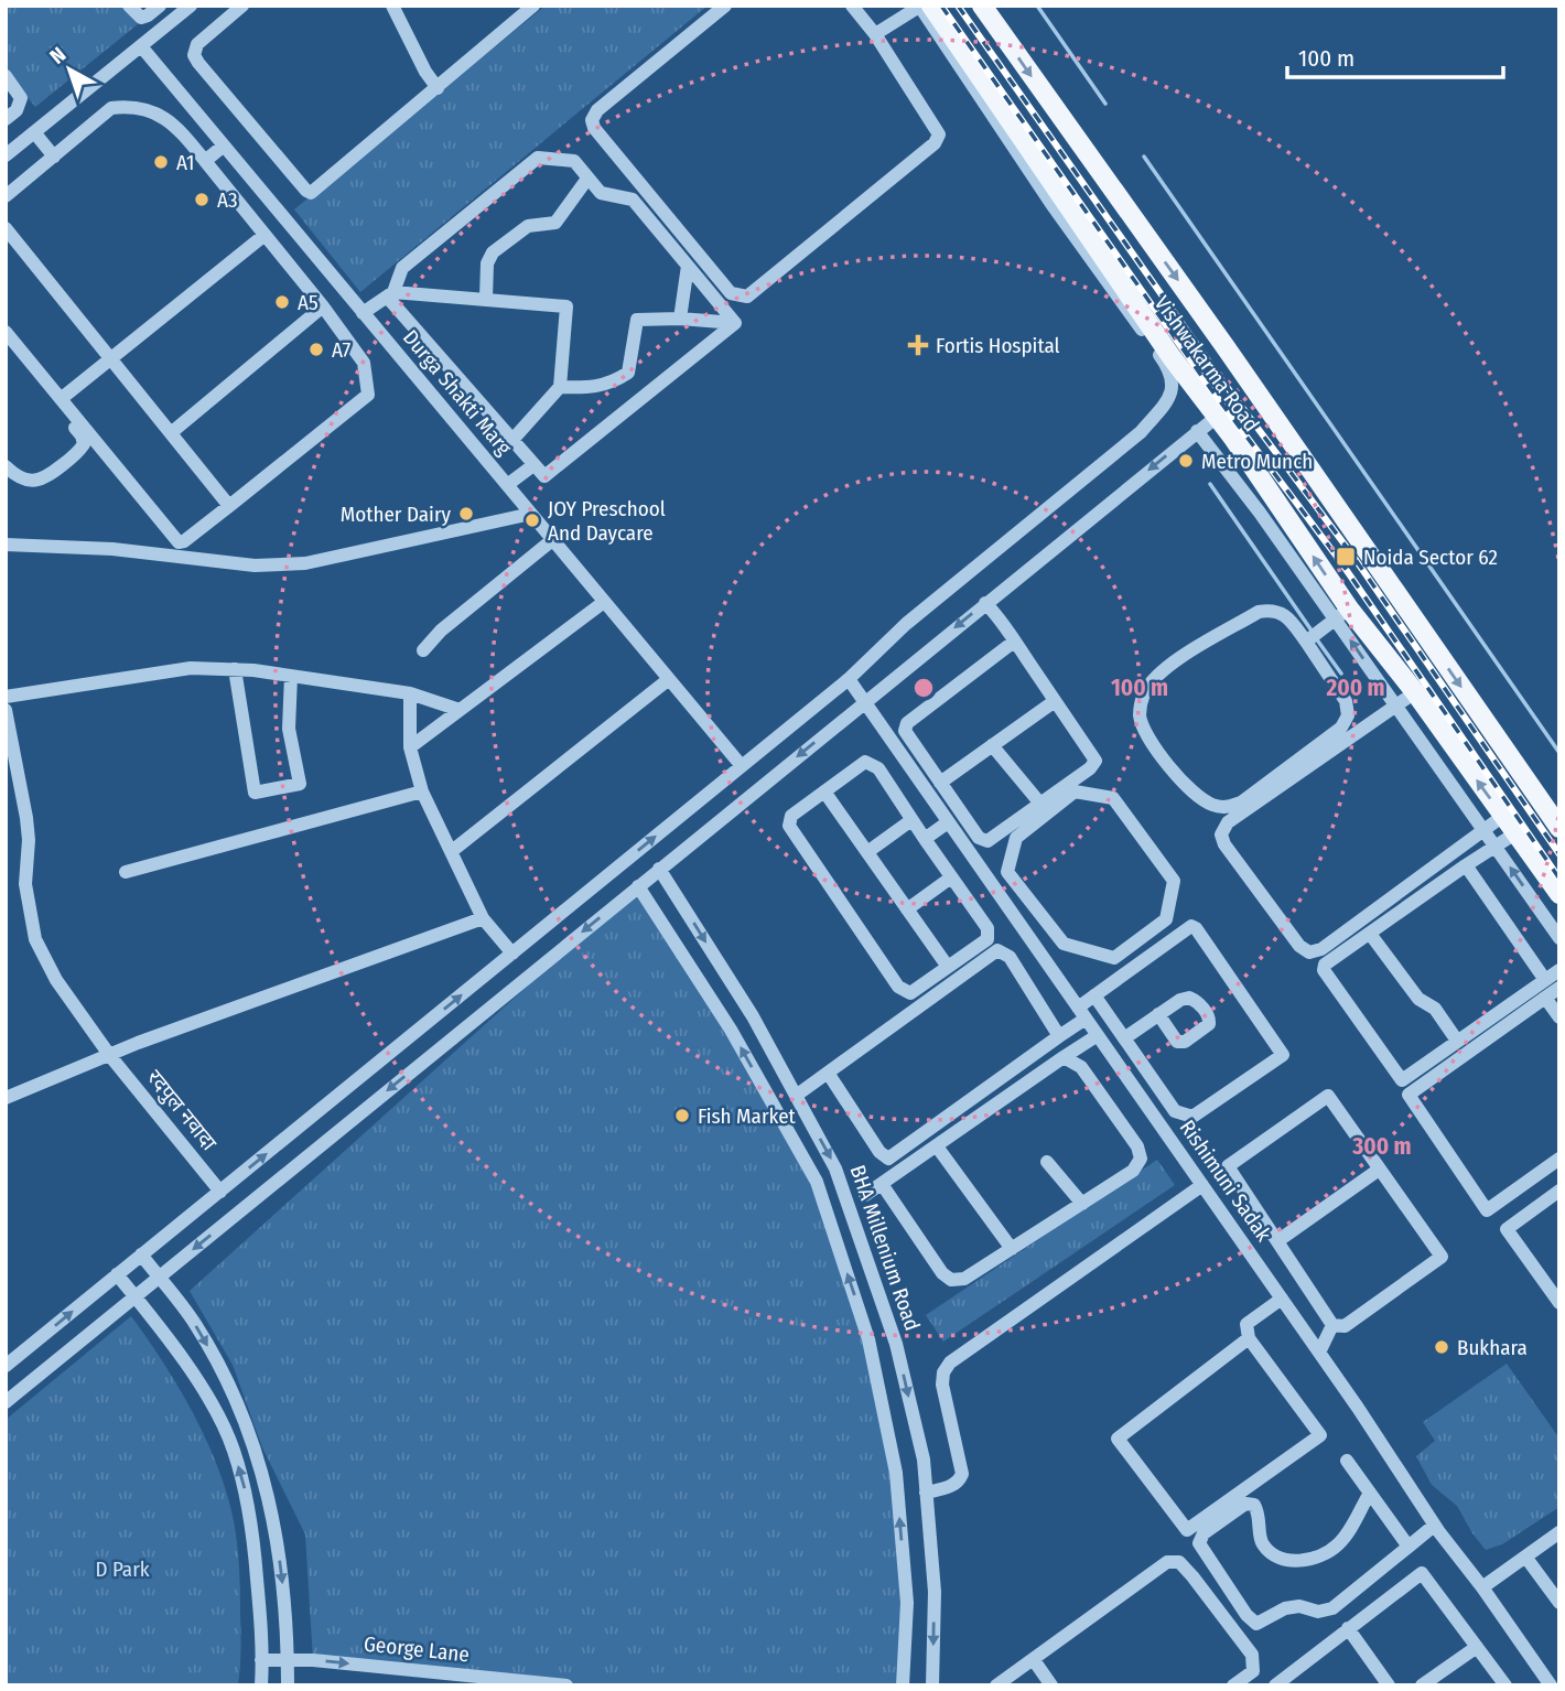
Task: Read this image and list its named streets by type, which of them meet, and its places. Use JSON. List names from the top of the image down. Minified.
{"streets":{"main road":["Vishwakarma Road"],"street":["Durga Shakti Marg","रदपुल नवादा","Rishimuni Sadak","BHA Millenium Road","George Lane"]},"one_way":["George Lane"],"parks":["D Park"],"places":{"other":["A1","A3","A5","A7","Metro Munch","Mother Dairy","JOY Preschool And Daycare","Fish Market","Bukhara"],"health":["Fortis Hospital"],"transit":["Noida Sector 62"]},"scale_bar":"100 m","north":"top left","rings":["100 m","200 m","300 m"]}
